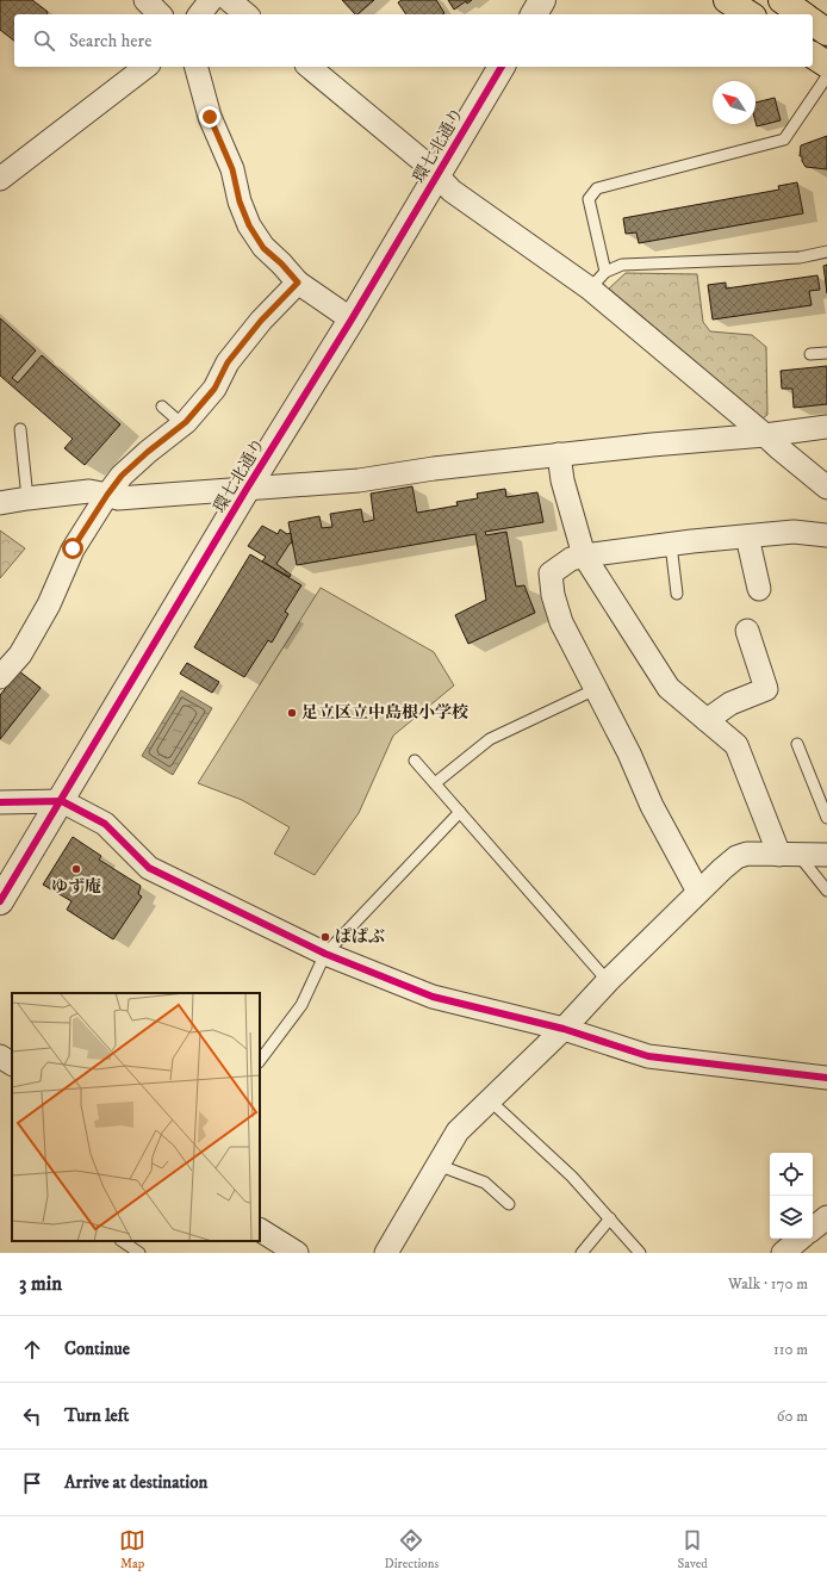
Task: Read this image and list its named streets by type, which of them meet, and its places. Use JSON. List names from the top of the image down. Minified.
{"streets":{"street":["環七北通り"]},"places":["足立区立中島根小学校","ゆず庵","ぱぱぶ"],"north":"top left","page":{"search":"Search here","heading":["3 min","Walk · 170 m"],"list":[["Continue","110 m"],["Turn left","60 m"],"Arrive at destination"],"nav":["Map","Directions","Saved"]}}
